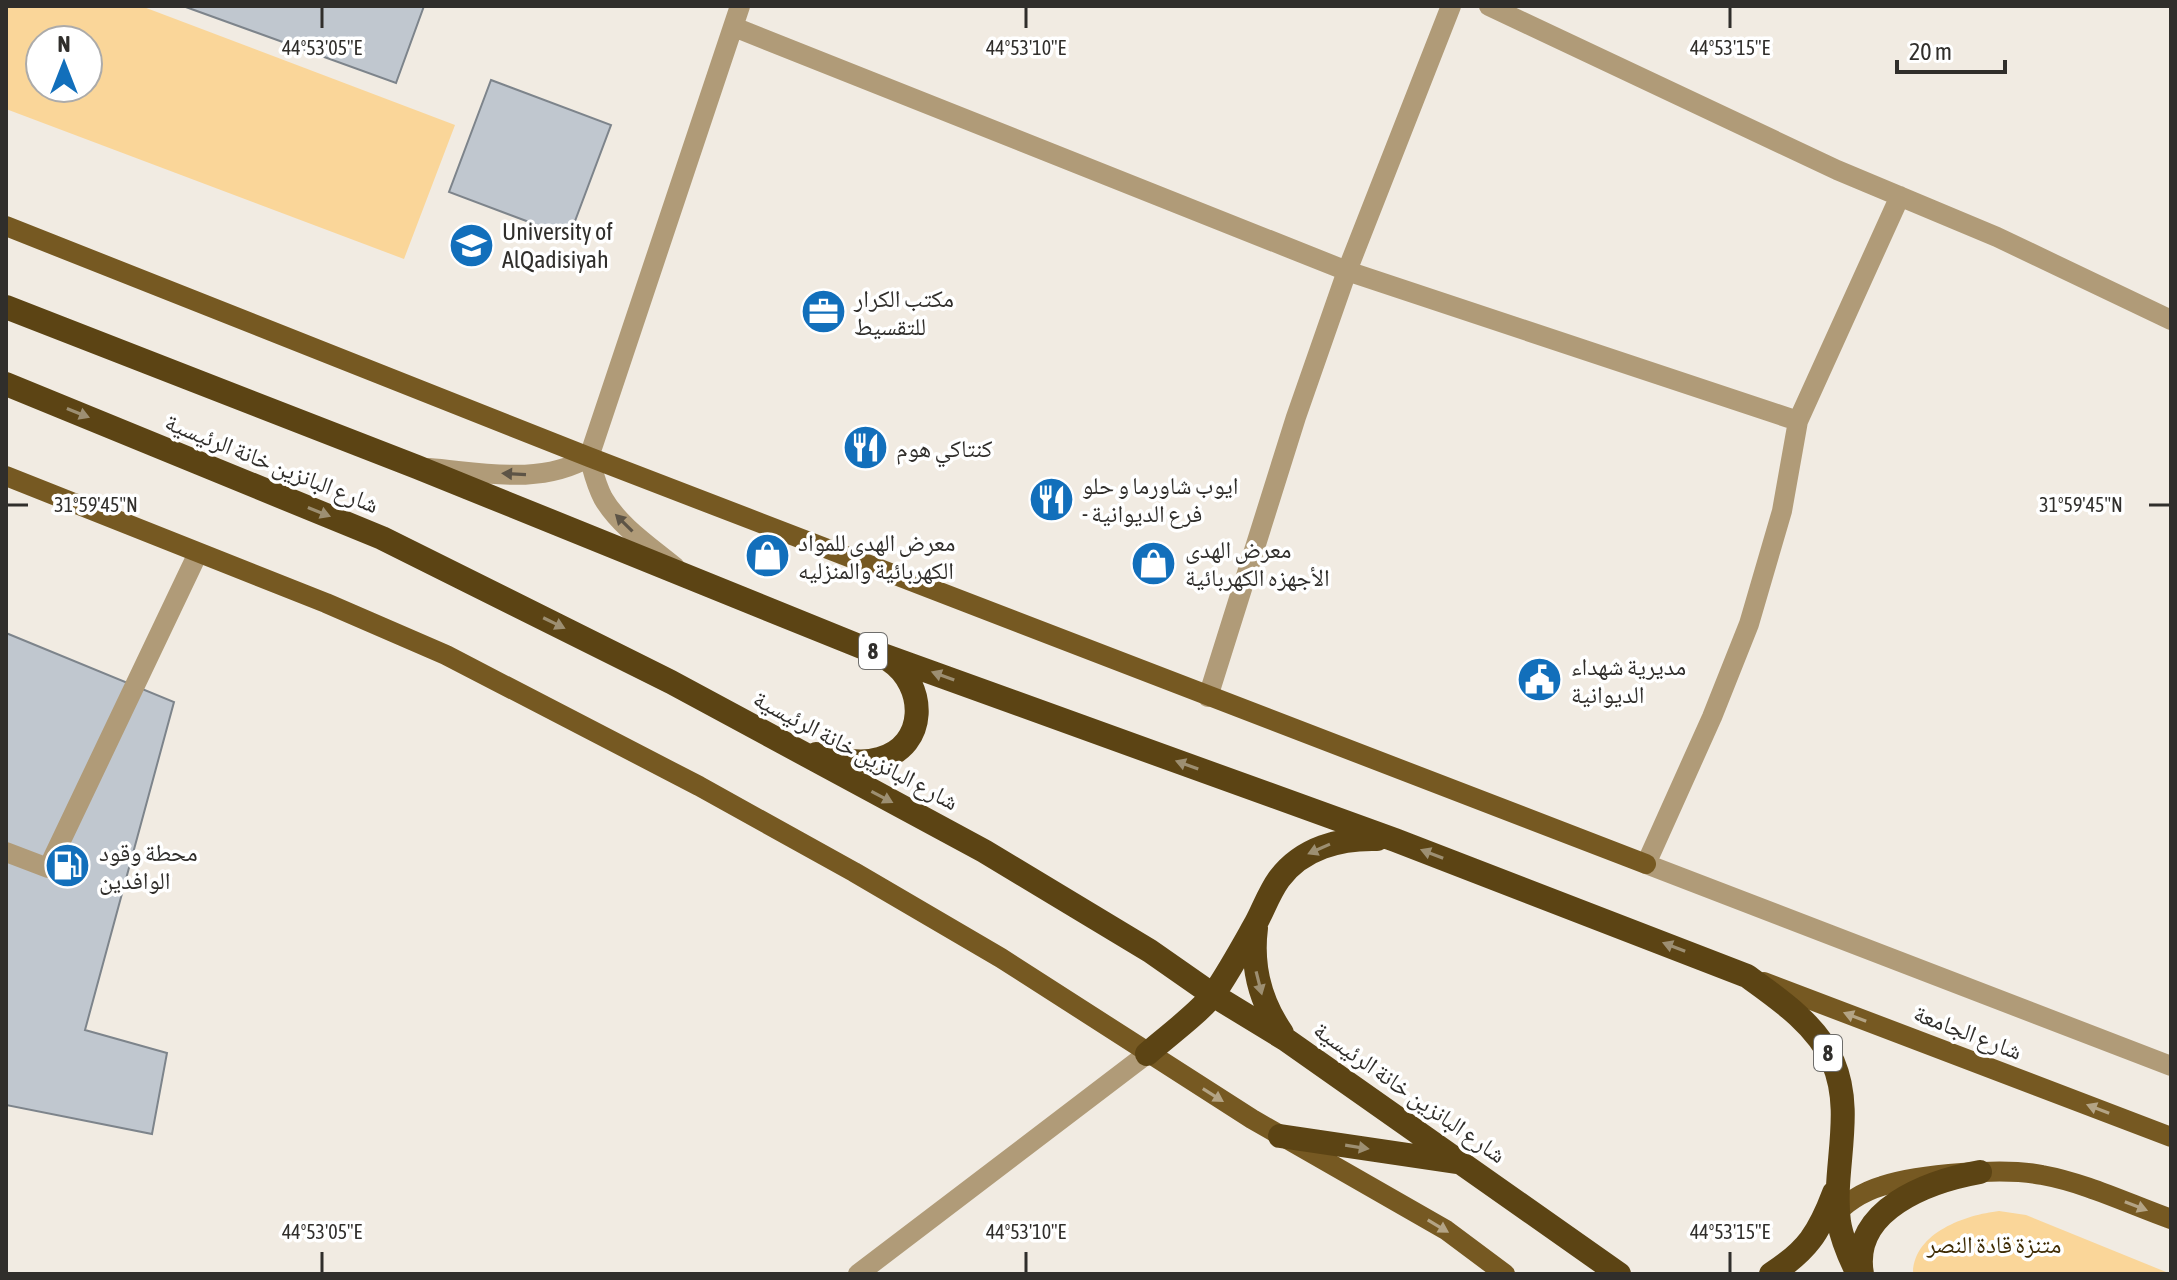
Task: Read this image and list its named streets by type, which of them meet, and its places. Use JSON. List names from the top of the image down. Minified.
{"streets":{"highway":["شارع البانزين خانة الرئيسية","8"],"main road":["شارع الجامعة"]},"crossings":[["8","شارع الجامعة"]],"parks":["متنزة قادة النصر"],"places":{"school or university":["University of AlQadisiyah"],"office":["مكتب الكرار للتقسيط"],"restaurant":["كنتاكي هوم","ايوب شاورما و حلو - فرع الديوانية"],"shop":["معرض الهدى للمواد الكهربائية والمنزليه","معرض الهدى الأجهزه الكهربائية"],"public building":["مديرية شهداء الديوانية"],"fuel station":["محطة وقود الوافدين"]},"scale_bar":"20 m","north":"top","coordinates":["44°53'05\"E","44°53'10\"E","44°53'15\"E","31°59'45\"N"]}
